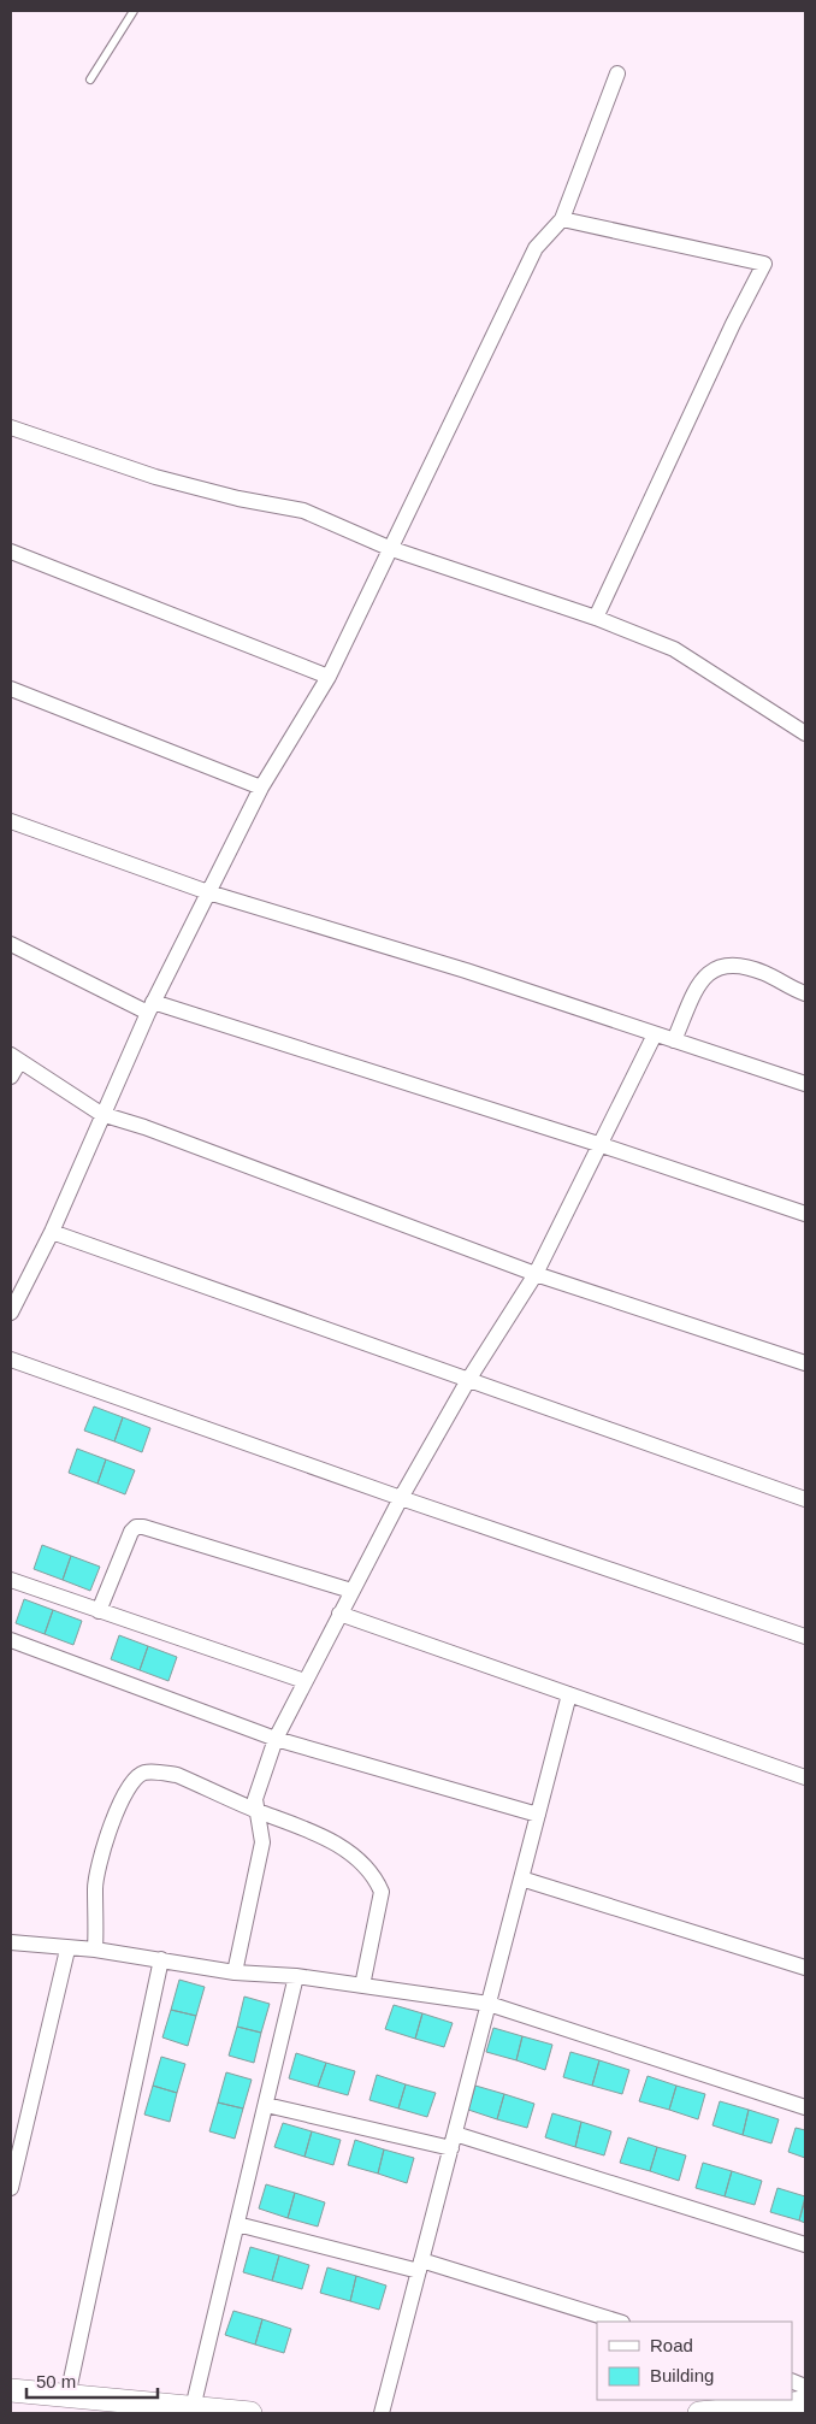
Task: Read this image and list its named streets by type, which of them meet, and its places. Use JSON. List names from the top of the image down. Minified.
{"legend":["Road","Building"],"scale_bar":"50 m"}
